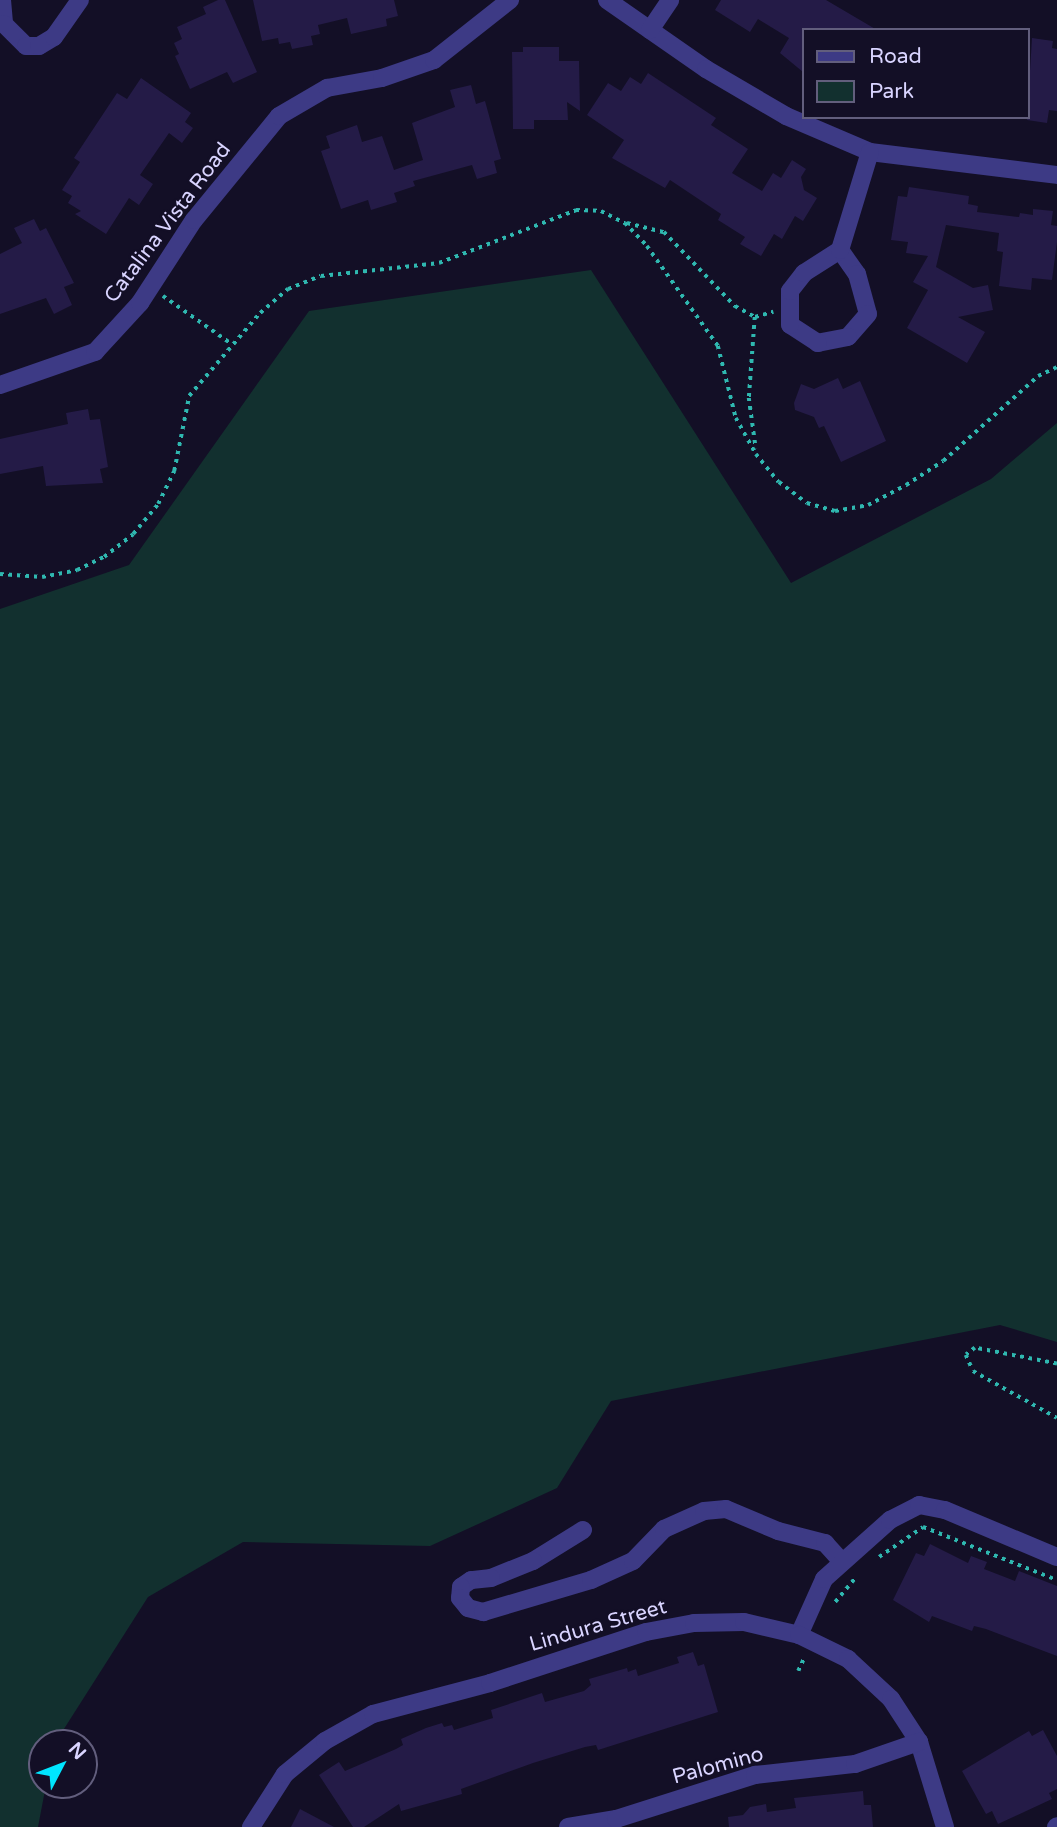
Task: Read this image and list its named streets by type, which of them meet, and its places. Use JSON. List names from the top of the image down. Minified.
{"streets":{"street":["Catalina Vista Road","Lindura Street","Palomino"]},"crossings":[["Lindura Street","Palomino"]],"legend":["Road","Park"],"north":"top right"}
